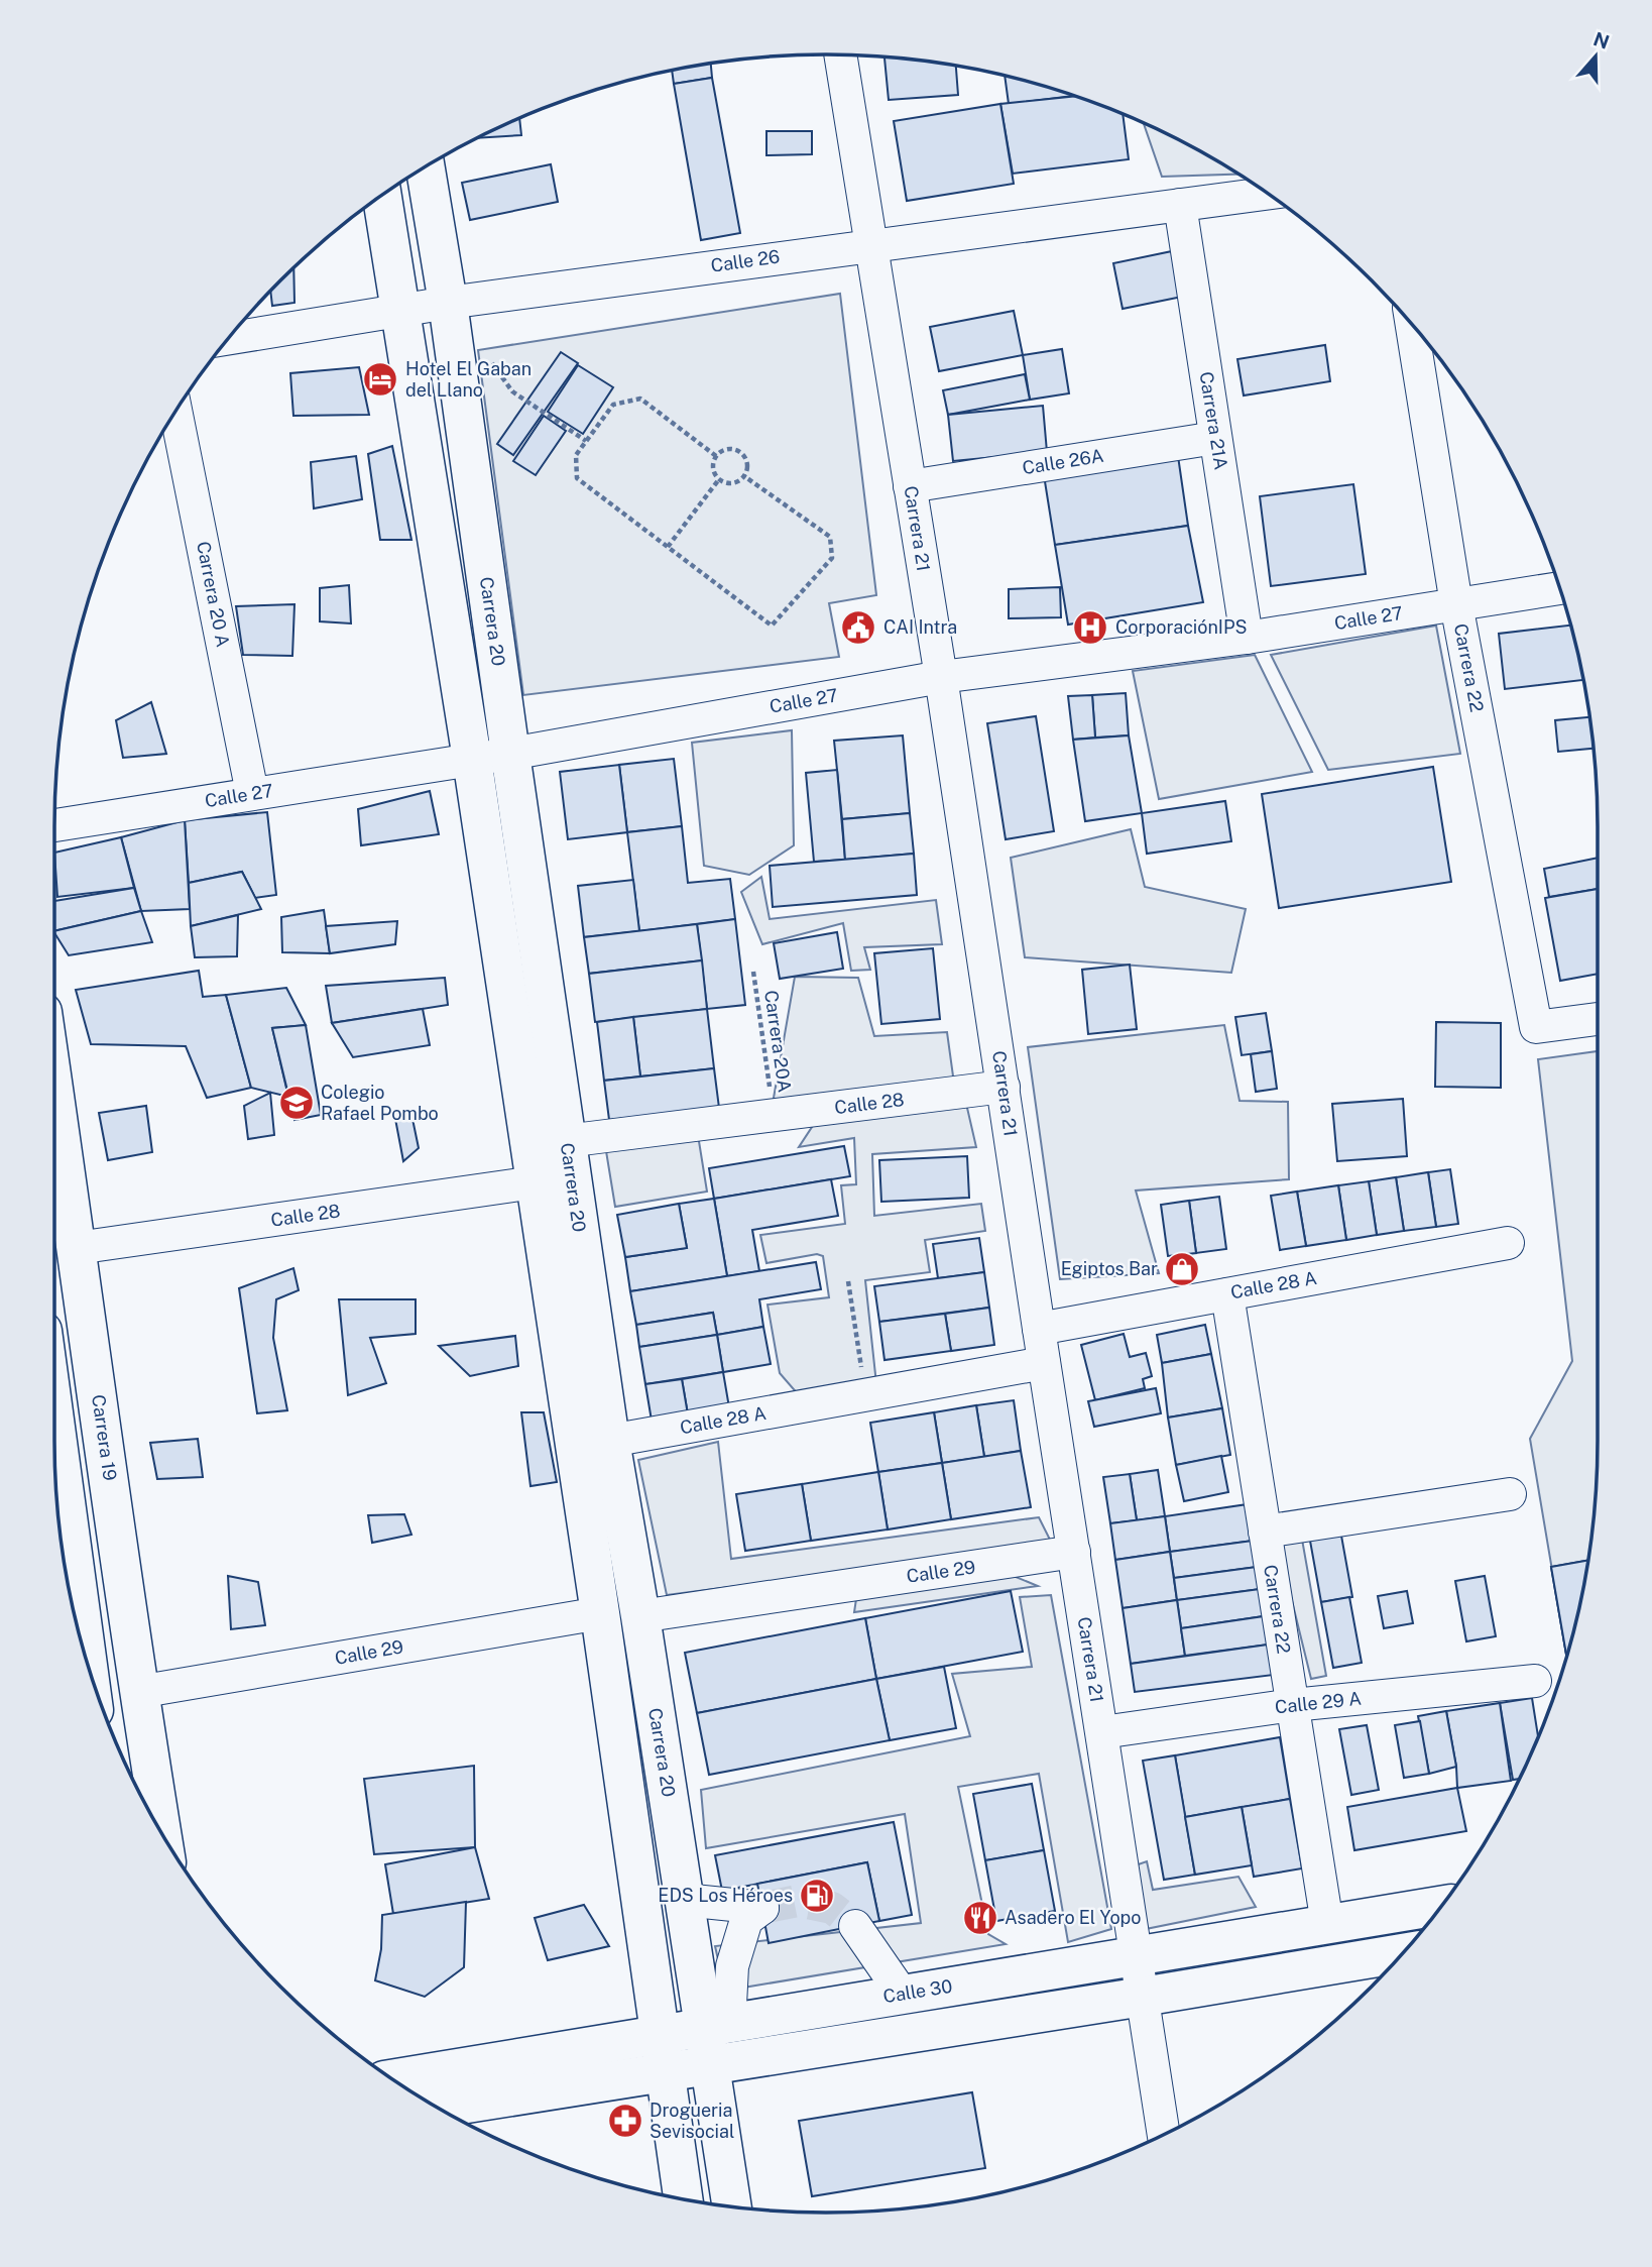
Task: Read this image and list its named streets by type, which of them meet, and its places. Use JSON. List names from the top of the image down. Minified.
{"streets":{"main road":["Carrera 20","Carrera 19","Calle 30"],"street":["Calle 26","Carrera 21A","Calle 26A","Carrera 21","Carrera 20 A","Calle 27","Carrera 22","Calle 28","Calle 28 A","Calle 29","Calle 29 A"],"path":["Carrera 20A"]},"crossings":[["Calle 26","Carrera 21A"],["Calle 26","Carrera 21"],["Calle 26","Carrera 20"],["Carrera 21A","Calle 26A"],["Carrera 21A","Calle 27"],["Calle 26A","Carrera 21"],["Carrera 21","Calle 27"],["Carrera 21","Calle 28"],["Carrera 21","Calle 28 A"],["Carrera 21","Calle 29"],["Carrera 21","Calle 29 A"],["Carrera 21","Calle 30"],["Carrera 20 A","Calle 27"],["Calle 27","Carrera 20"],["Calle 27","Carrera 22"],["Carrera 20","Calle 28"],["Carrera 20","Calle 28 A"],["Carrera 20","Calle 29"],["Carrera 20","Calle 30"],["Carrera 22","Calle 28 A"],["Carrera 22","Calle 29 A"],["Carrera 22","Calle 30"],["Carrera 20A","Calle 28"],["Calle 28","Carrera 19"],["Carrera 19","Calle 29"]],"places":{"hotel":["Hotel El Gaban del Llano"],"public building":["CAI Intra"],"hospital":["CorporaciónIPS"],"school or university":["Colegio Rafael Pombo"],"shop":["Egiptos Bar"],"fuel station":["EDS Los Héroes"],"restaurant":["Asadero El Yopo"],"pharmacy":["Drogueria Sevisocial"]},"north":"top"}
